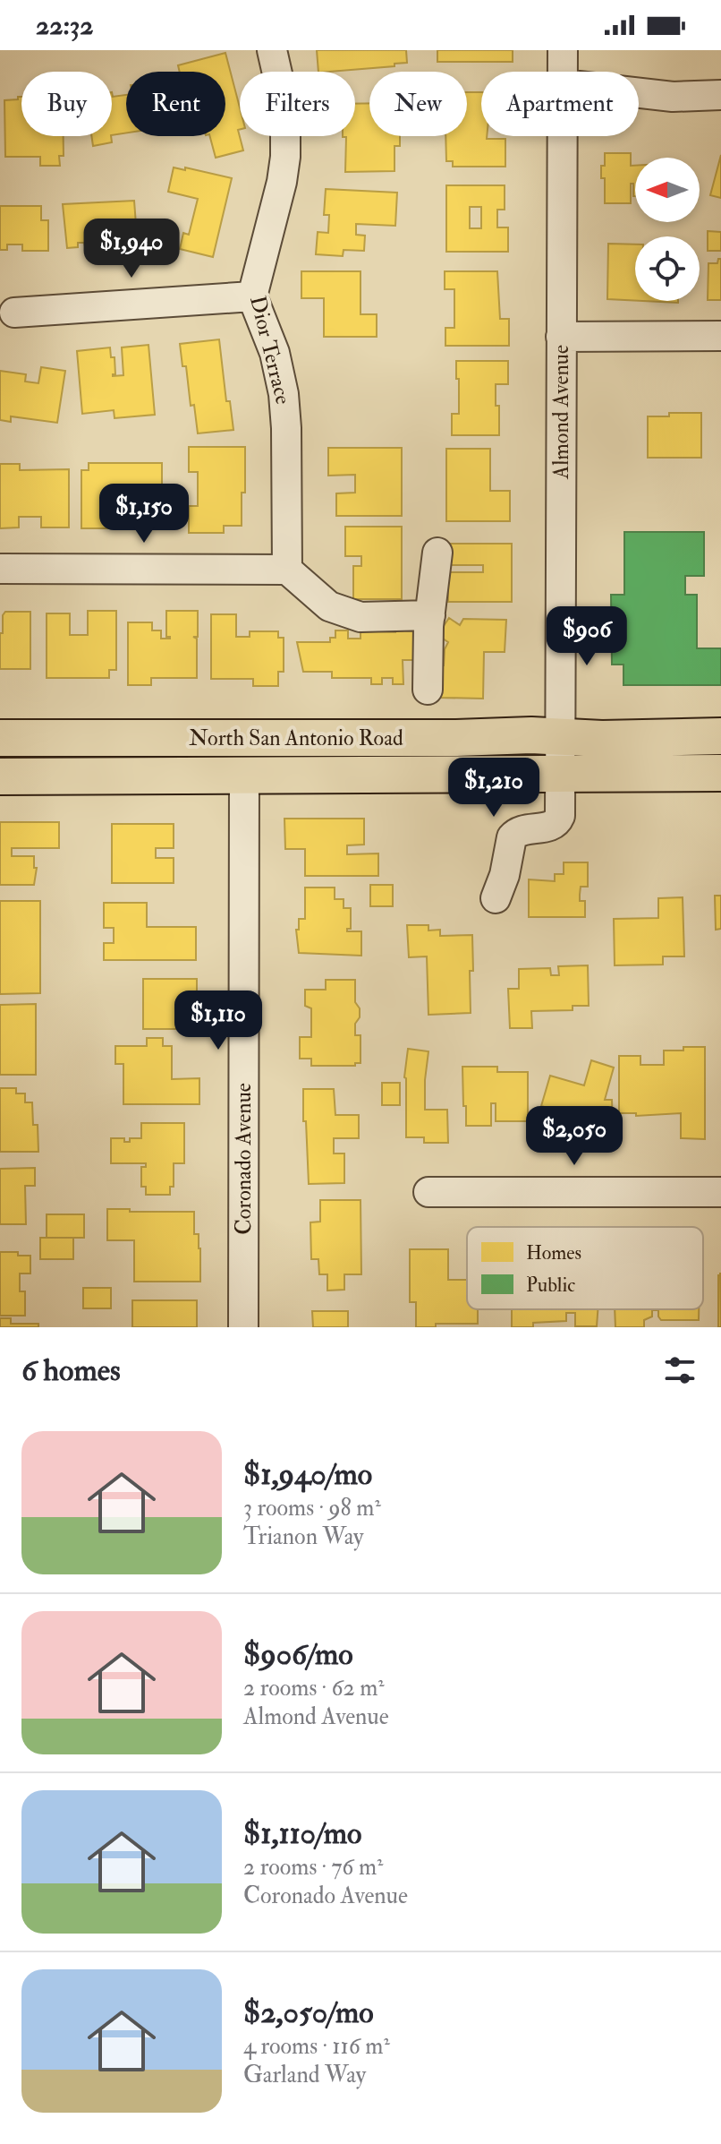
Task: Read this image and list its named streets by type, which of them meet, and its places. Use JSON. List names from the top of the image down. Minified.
{"streets":{"main road":["North San Antonio Road"],"street":["Dior Terrace","Almond Avenue","Coronado Avenue"]},"crossings":[["Almond Avenue","North San Antonio Road"],["North San Antonio Road","Coronado Avenue"]],"legend":["Homes","Public"],"north":"left","page":{"status":"22:32","chip":["Buy","Rent","Filters","New","Apartment"],"price":["$1,940","$1,150","$906","$1,210","$1,110","$2,050"],"heading":"6 homes","list":[{"name":"$1,940/mo","note":"3 rooms · 98 m² · Trianon Way"},{"name":"$906/mo","note":"2 rooms · 62 m² · Almond Avenue"},{"name":"$1,110/mo","note":"2 rooms · 76 m² · Coronado Avenue"},{"name":"$2,050/mo","note":"4 rooms · 116 m² · Garland Way"}]}}
